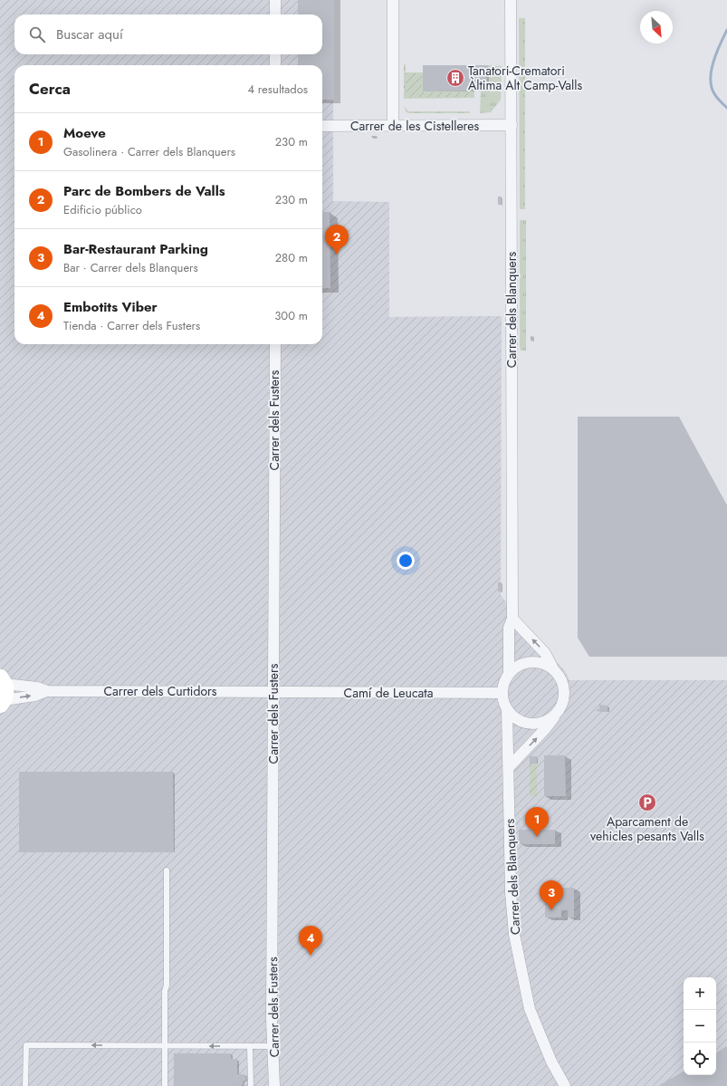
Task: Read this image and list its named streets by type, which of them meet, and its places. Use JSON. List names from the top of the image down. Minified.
{"streets":{"street":["Carrer de les Cistelleres","Carrer dels Blanquers","Carrer dels Fusters","Carrer dels Curtidors","Camí de Leucata"]},"crossings":[["Carrer de les Cistelleres","Carrer dels Blanquers"],["Carrer dels Blanquers","Camí de Leucata"],["Carrer dels Fusters","Carrer dels Curtidors"],["Carrer dels Fusters","Camí de Leucata"],["Carrer dels Curtidors","Camí de Leucata"]],"places":{"building":["Tanatori-Crematori Àltima Alt Camp-Valls"],"parking":["Aparcament de vehicles pesants Valls"]},"north":"bottom right","page":{"search":"Buscar aquí","heading":["Cerca","4 resultados"],"list":[{"mark":"1","name":"Moeve","note":"Gasolinera · Carrer dels Blanquers","value":"230 m"},{"mark":"2","name":"Parc de Bombers de Valls","note":"Edificio público","value":"230 m"},{"mark":"3","name":"Bar-Restaurant Parking","note":"Bar · Carrer dels Blanquers","value":"280 m"},{"mark":"4","name":"Embotits Viber","note":"Tienda · Carrer dels Fusters","value":"300 m"}],"pins":["2","1","3","4"],"map_buttons":["+","−"]}}
